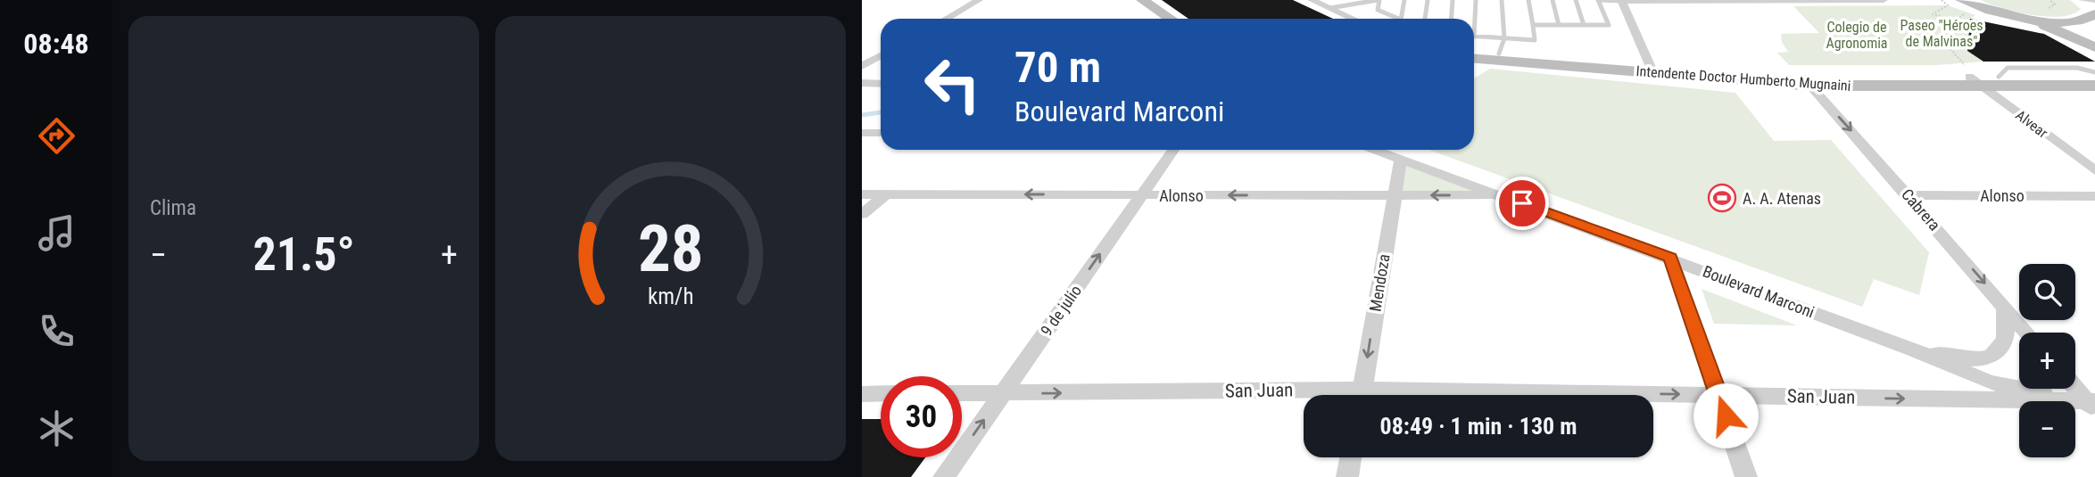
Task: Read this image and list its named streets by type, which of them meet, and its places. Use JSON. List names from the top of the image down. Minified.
{"streets":{"main road":["Intendente Doctor Humberto Mugnaini"],"street":["Alvear","Alonso","Cabrera","Mendoza","Boulevard Marconi","9 de julio","San Juan"]},"crossings":[["Intendente Doctor Humberto Mugnaini","Alvear"],["Intendente Doctor Humberto Mugnaini","Cabrera"],["Alonso","Cabrera"],["Alonso","Mendoza"],["Alonso","Boulevard Marconi"],["Alonso","9 de julio"],["Cabrera","Boulevard Marconi"],["Mendoza","Boulevard Marconi"],["Boulevard Marconi","San Juan"],["9 de julio","San Juan"]],"one_way":["Alonso","Cabrera","Mendoza","9 de julio","San Juan"],"parks":["Paseo \"Héroes de Malvinas\"","Colegio de Agronomia"],"places":{"sports":["A. A. Atenas"]},"page":{"tabs":"08:48","tile":"Clima","turn":["70 m","Boulevard Marconi"],"heat":["−","21.5°","+"],"map_buttons":["+","−"],"limit":"30","trip":"08:49 · 1 min · 130 m","gauge":["28","km/h"]}}
